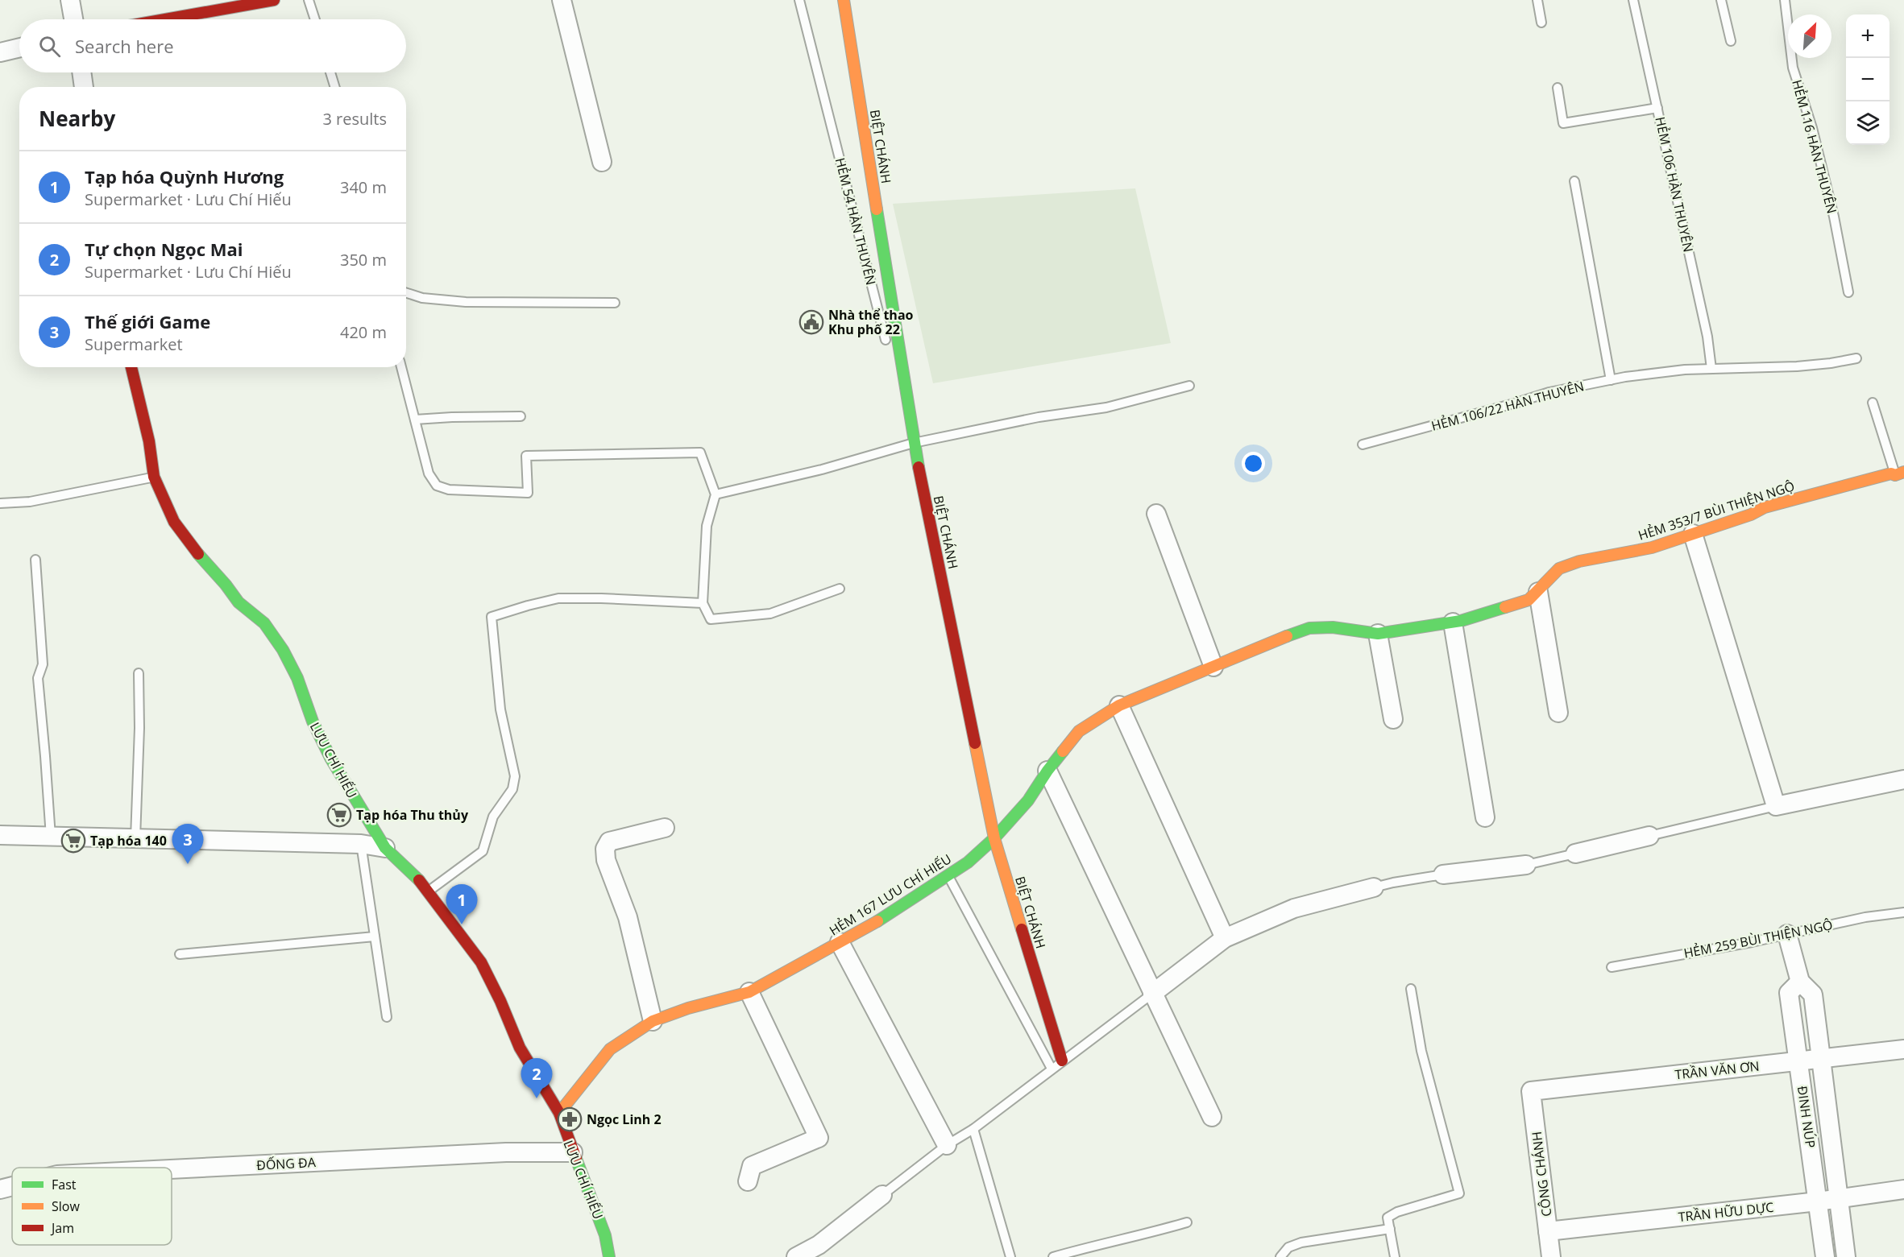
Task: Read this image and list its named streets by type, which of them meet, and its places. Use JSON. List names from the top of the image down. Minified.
{"streets":{"street":["BIỆT CHÁNH","HẺM 353/7 BÙI THIỆN NGỘ","LƯU CHÍ HIẾU","HẺM 167 LƯU CHÍ HIẾU","TRẦN VĂN ƠN","ĐINH NÚP","ĐỐNG ĐA","CÔNG CHÁNH","TRẦN HỮU DỰC"],"lane":["HẺM 116 HÀN THUYÊN","HẺM 106 HÀN THUYÊN","HẺM 54 HÀN THUYÊN","HẺM 106/22 HÀN THUYÊN","HẺM 259 BÙI THIỆN NGỘ"]},"crossings":[["BIỆT CHÁNH","HẺM 167 LƯU CHÍ HIẾU"],["HẺM 106 HÀN THUYÊN","HẺM 106/22 HÀN THUYÊN"],["HẺM 353/7 BÙI THIỆN NGỘ","HẺM 167 LƯU CHÍ HIẾU"],["LƯU CHÍ HIẾU","HẺM 167 LƯU CHÍ HIẾU"],["LƯU CHÍ HIẾU","ĐỐNG ĐA"],["HẺM 259 BÙI THIỆN NGỘ","ĐINH NÚP"],["TRẦN VĂN ƠN","ĐINH NÚP"],["TRẦN VĂN ƠN","CÔNG CHÁNH"],["ĐINH NÚP","TRẦN HỮU DỰC"],["CÔNG CHÁNH","TRẦN HỮU DỰC"]],"places":{"public building":["Nhà thể thao Khu phố 22"],"supermarket":["Tạp hóa Thu thủy","Tạp hóa 140"],"pharmacy":["Ngọc Linh 2"]},"legend":["Fast","Slow","Jam"],"north":"top right","page":{"map_buttons":["+","−"],"search":"Search here","heading":["Nearby","3 results"],"list":[{"mark":"1","name":"Tạp hóa Quỳnh Hương","note":"Supermarket · Lưu Chí Hiếu","value":"340 m"},{"mark":"2","name":"Tự chọn Ngọc Mai","note":"Supermarket · Lưu Chí Hiếu","value":"350 m"},{"mark":"3","name":"Thế giới Game","note":"Supermarket","value":"420 m"}],"pins":["3","1","2"]}}
